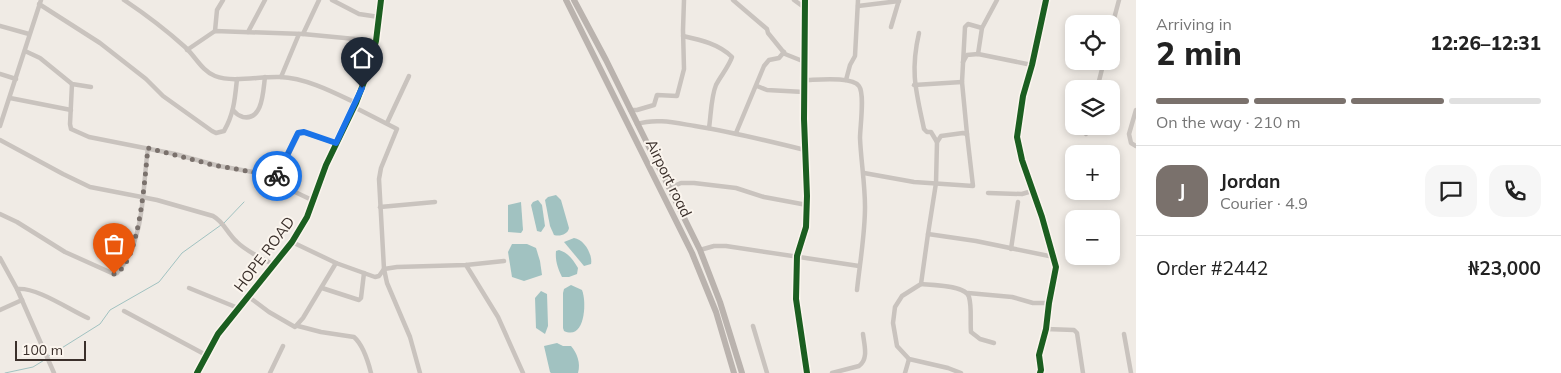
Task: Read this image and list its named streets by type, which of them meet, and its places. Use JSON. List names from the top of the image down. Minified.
{"streets":{"main road":["Airport road","HOPE ROAD"]},"scale_bar":"100 m","page":{"heading":["2 min","Arriving in","12:26–12:31"],"panel":["Jordan","Courier · 4.9","Order #2442","₦23,000"],"map_buttons":["+","−"],"bar":"On the way · 210 m","round":"J","scale":"100 m"}}
